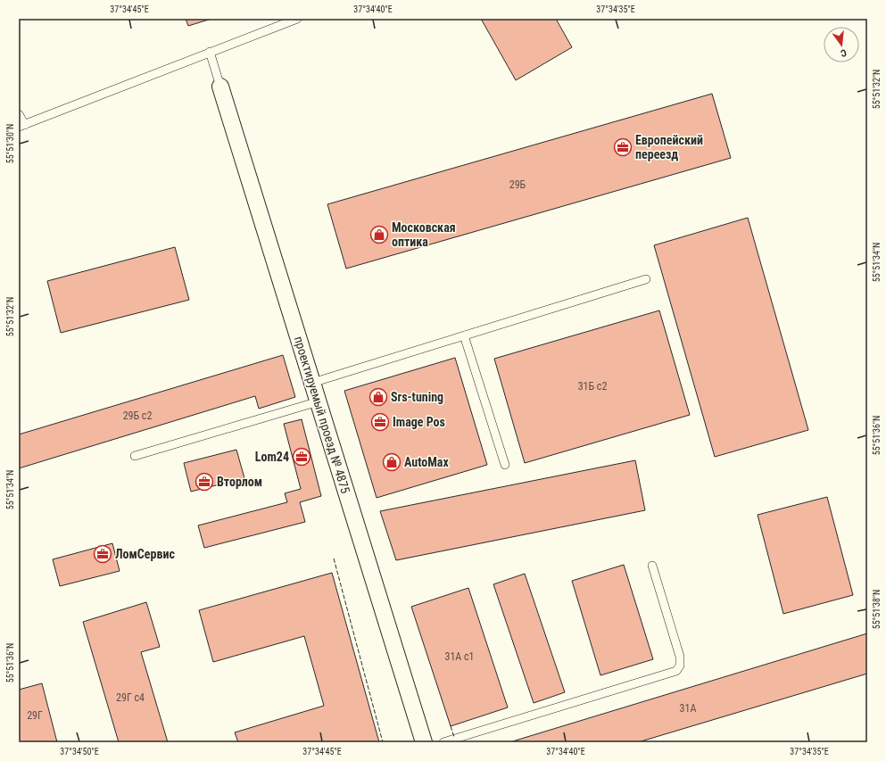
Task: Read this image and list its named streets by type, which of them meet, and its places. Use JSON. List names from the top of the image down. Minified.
{"streets":{"street":["проектируемый проезд № 4875"]},"places":{"office":["Европейский переезд","Image Pos","Lom24","Вторлом","ЛомСервис"],"shop":["Московская оптика","Srs-tuning","AutoMax"]},"house_numbers":["29Б","31Б с2","29Б с2","31А с1","29Г с4","31А","29Г"],"north":"bottom","coordinates":["37°34'45\"E","37°34'40\"E","37°34'35\"E","55°51'32\"N","55°51'30\"N","55°51'34\"N","55°51'36\"N","55°51'38\"N","37°34'50\"E"]}
